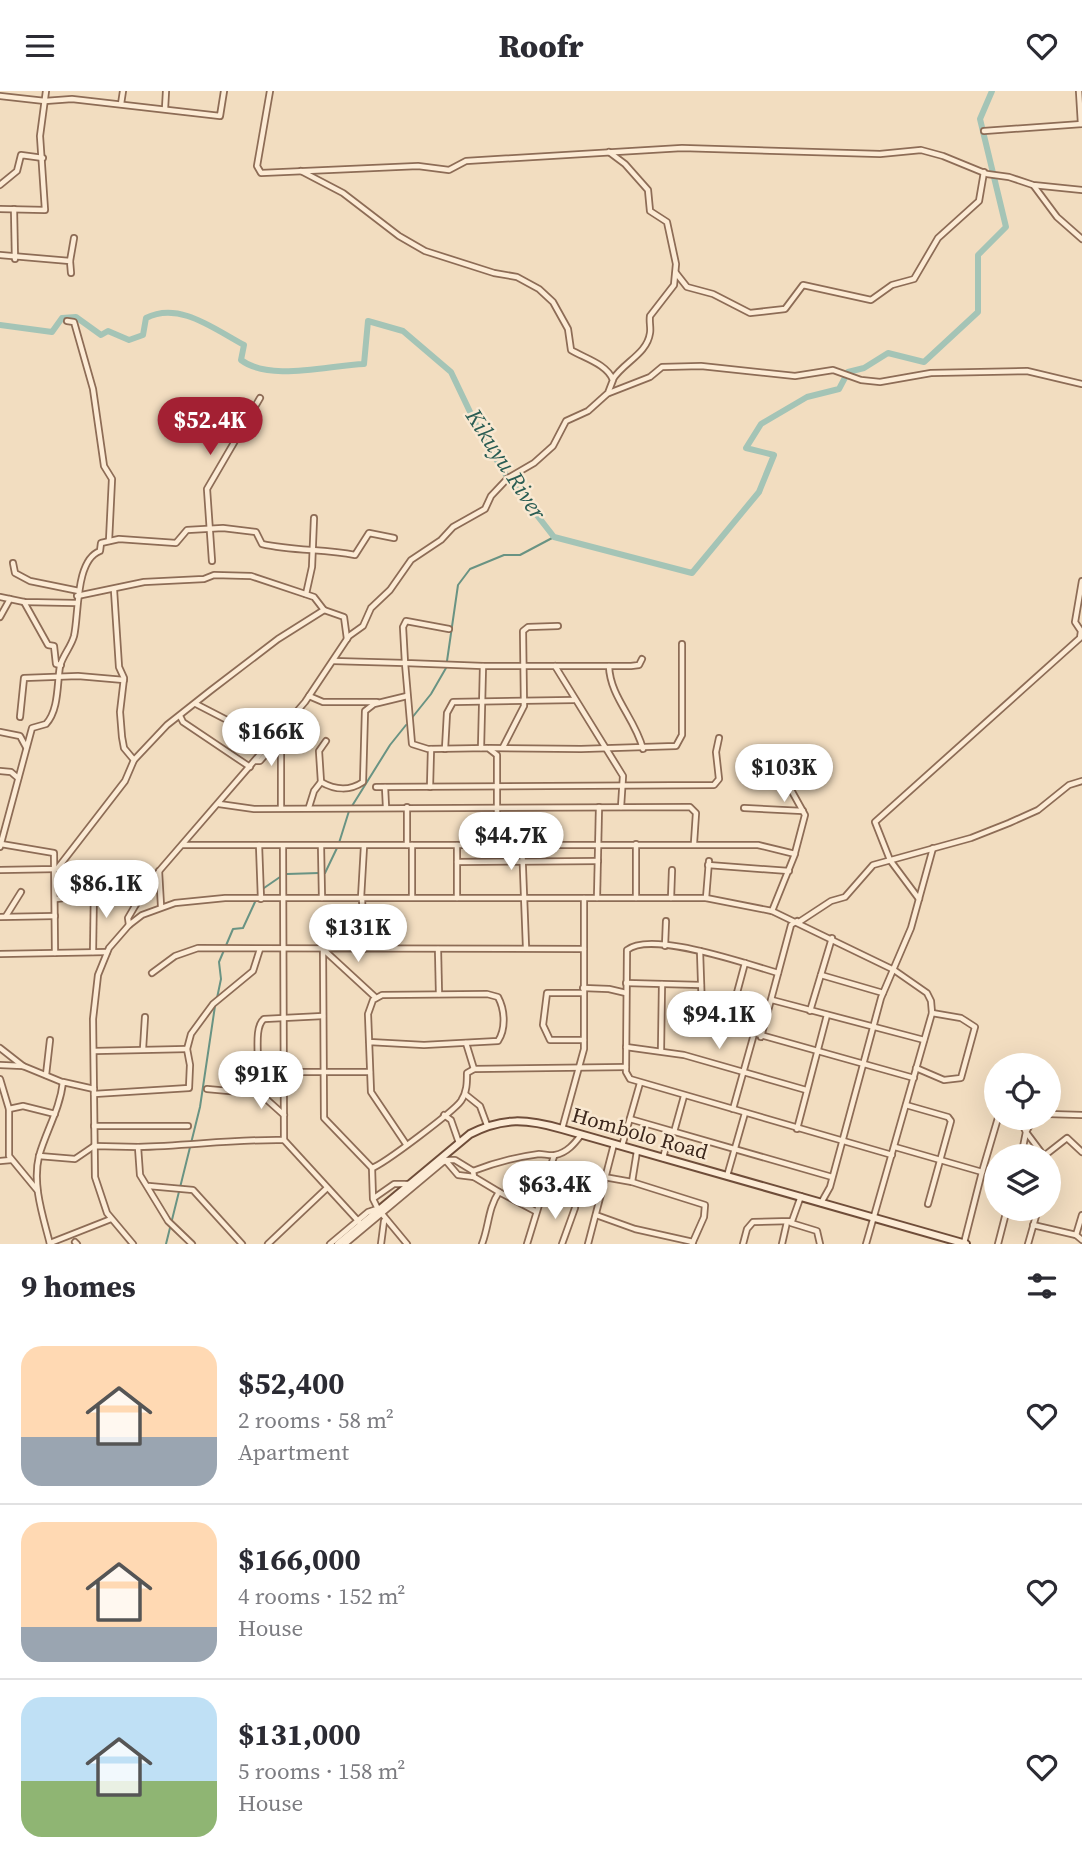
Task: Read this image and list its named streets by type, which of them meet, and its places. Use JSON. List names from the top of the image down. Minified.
{"streets":{"street":["Hombolo Road"]},"water":["Kikuyu River"],"page":{"header":"Roofr","price":["$52.4K","$166K","$103K","$44.7K","$86.1K","$131K","$94.1K","$91K","$63.4K"],"heading":"9 homes","list":[{"name":"$52,400","note":"2 rooms · 58 m² · Apartment"},{"name":"$166,000","note":"4 rooms · 152 m² · House"},{"name":"$131,000","note":"5 rooms · 158 m² · House"}]}}
